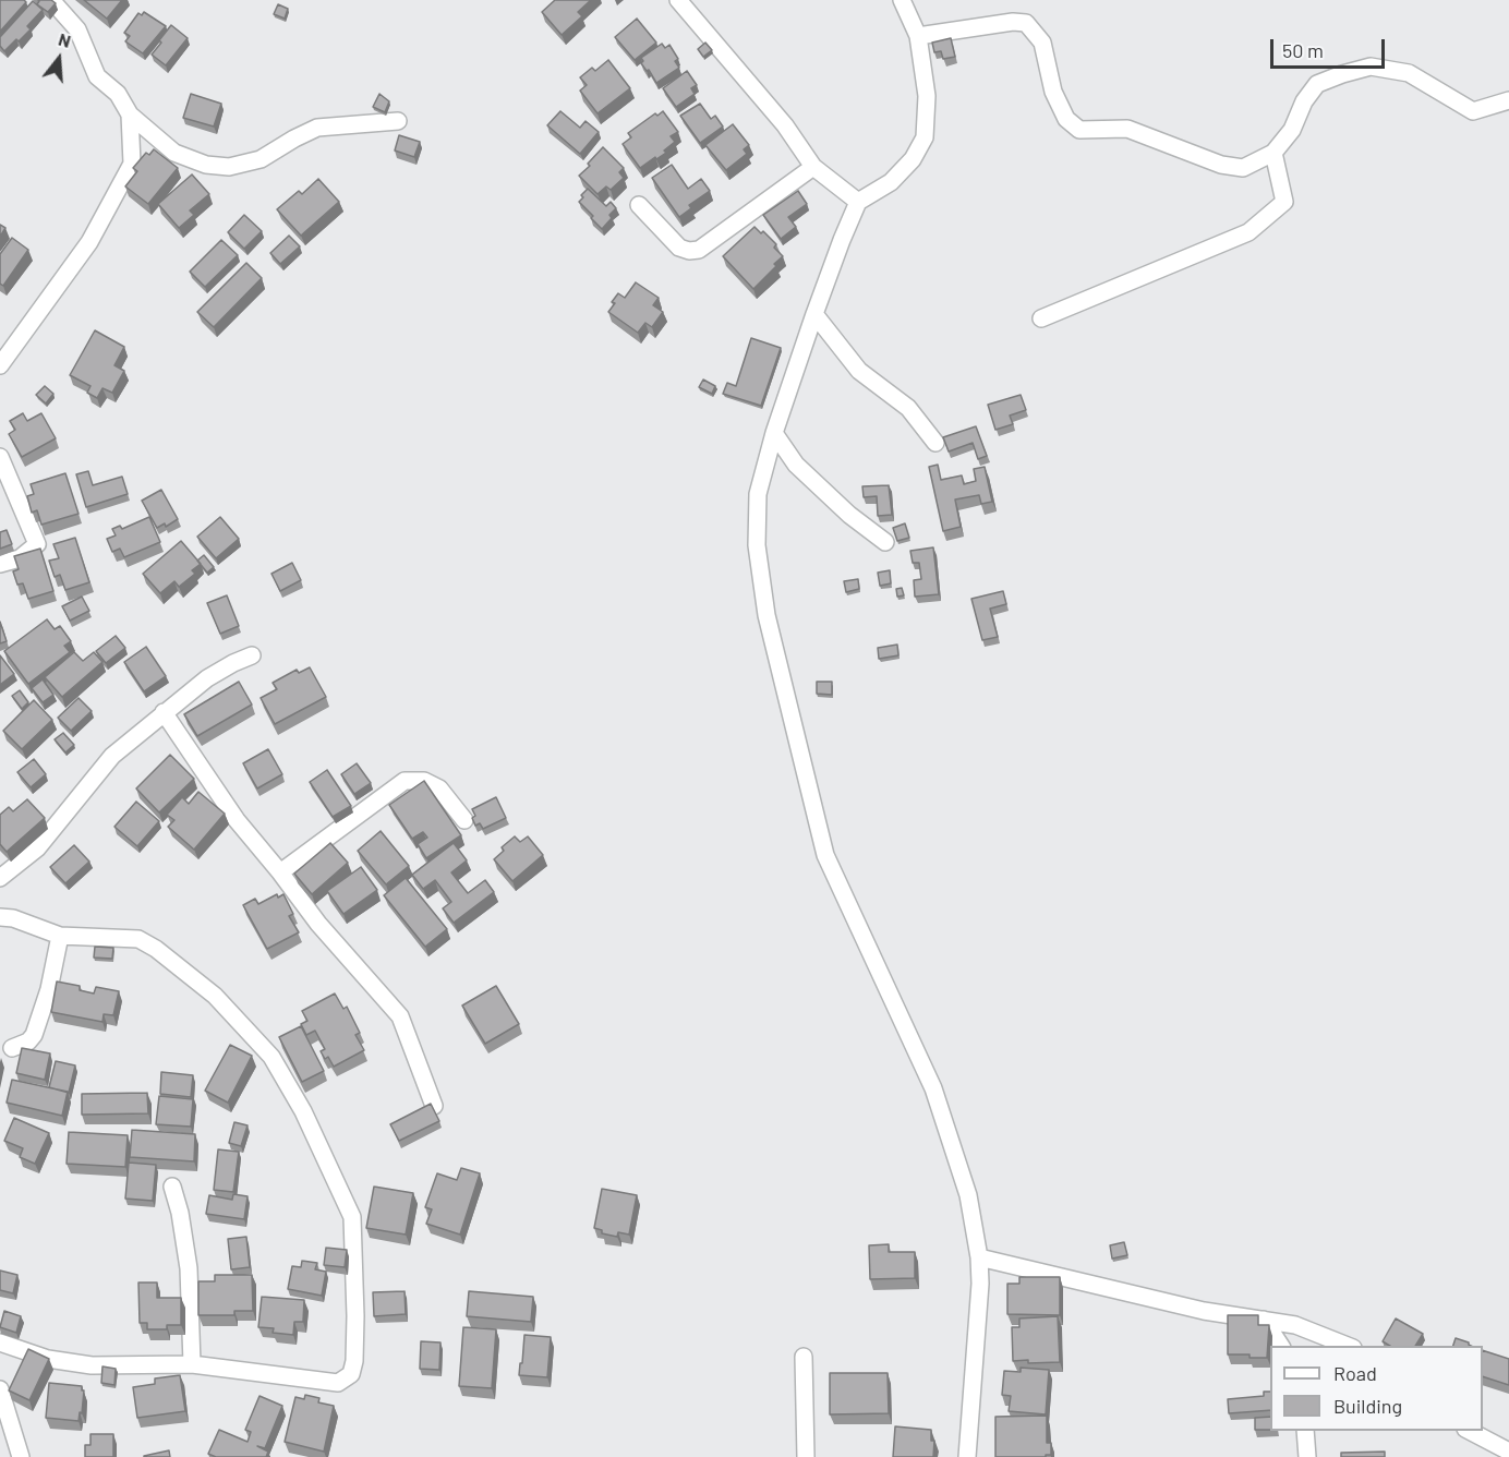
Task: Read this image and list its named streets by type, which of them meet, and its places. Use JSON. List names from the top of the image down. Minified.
{"legend":["Road","Building"],"scale_bar":"50 m","north":"top"}
